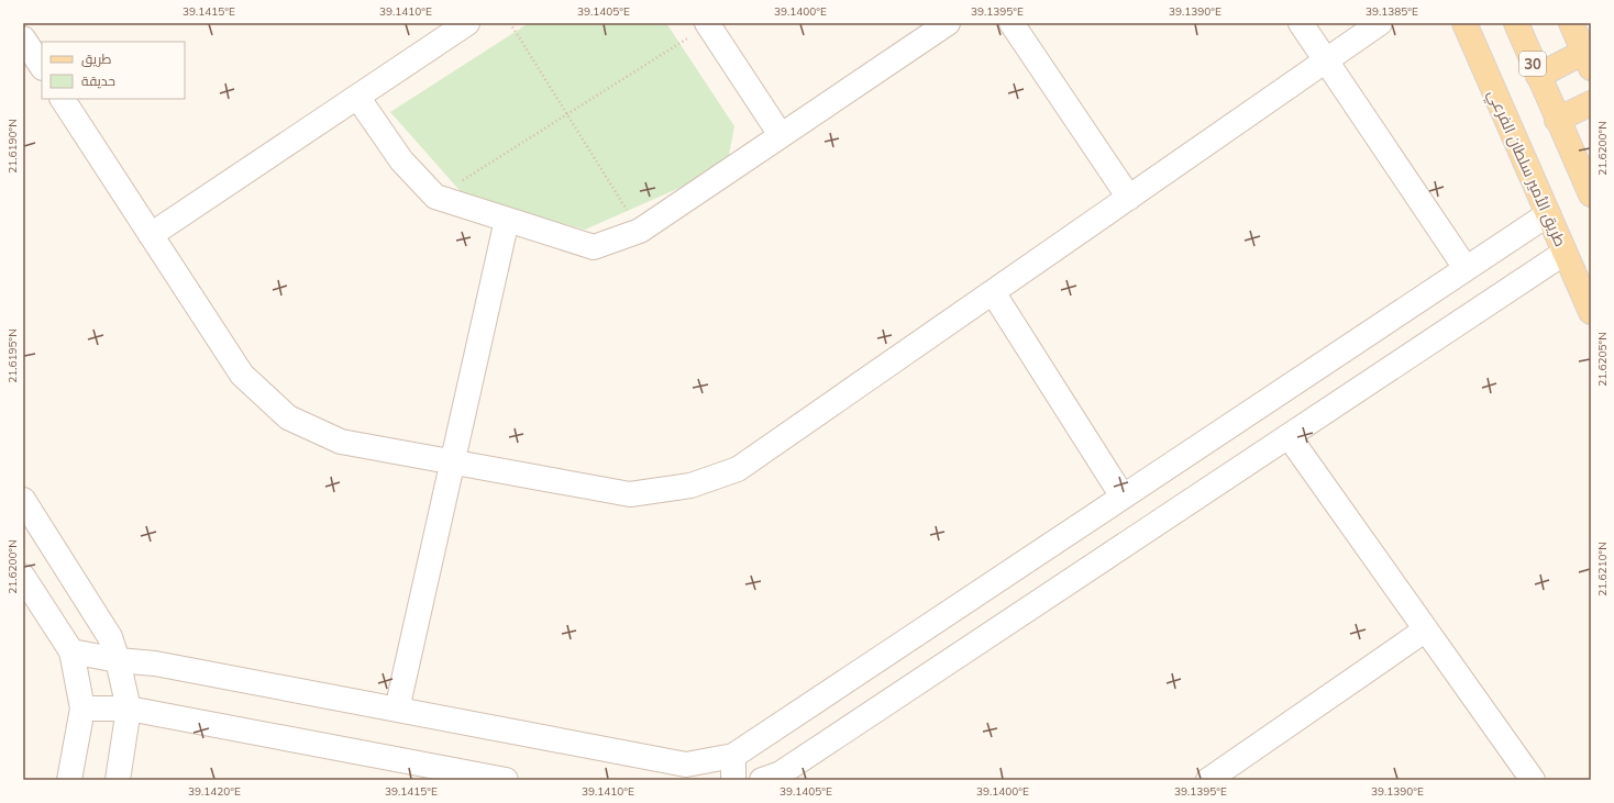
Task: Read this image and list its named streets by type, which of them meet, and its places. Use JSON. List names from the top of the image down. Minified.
{"streets":{"main road":["30","طريق الأمير سلطان الفرعي"]},"legend":["طريق","حديقة"],"coordinates":["39.1415°E","39.1410°E","39.1405°E","39.1400°E","39.1395°E","39.1390°E","39.1385°E","21.6190°N","21.6200°N","21.6195°N","21.6205°N","21.6210°N","39.1420°E"]}
